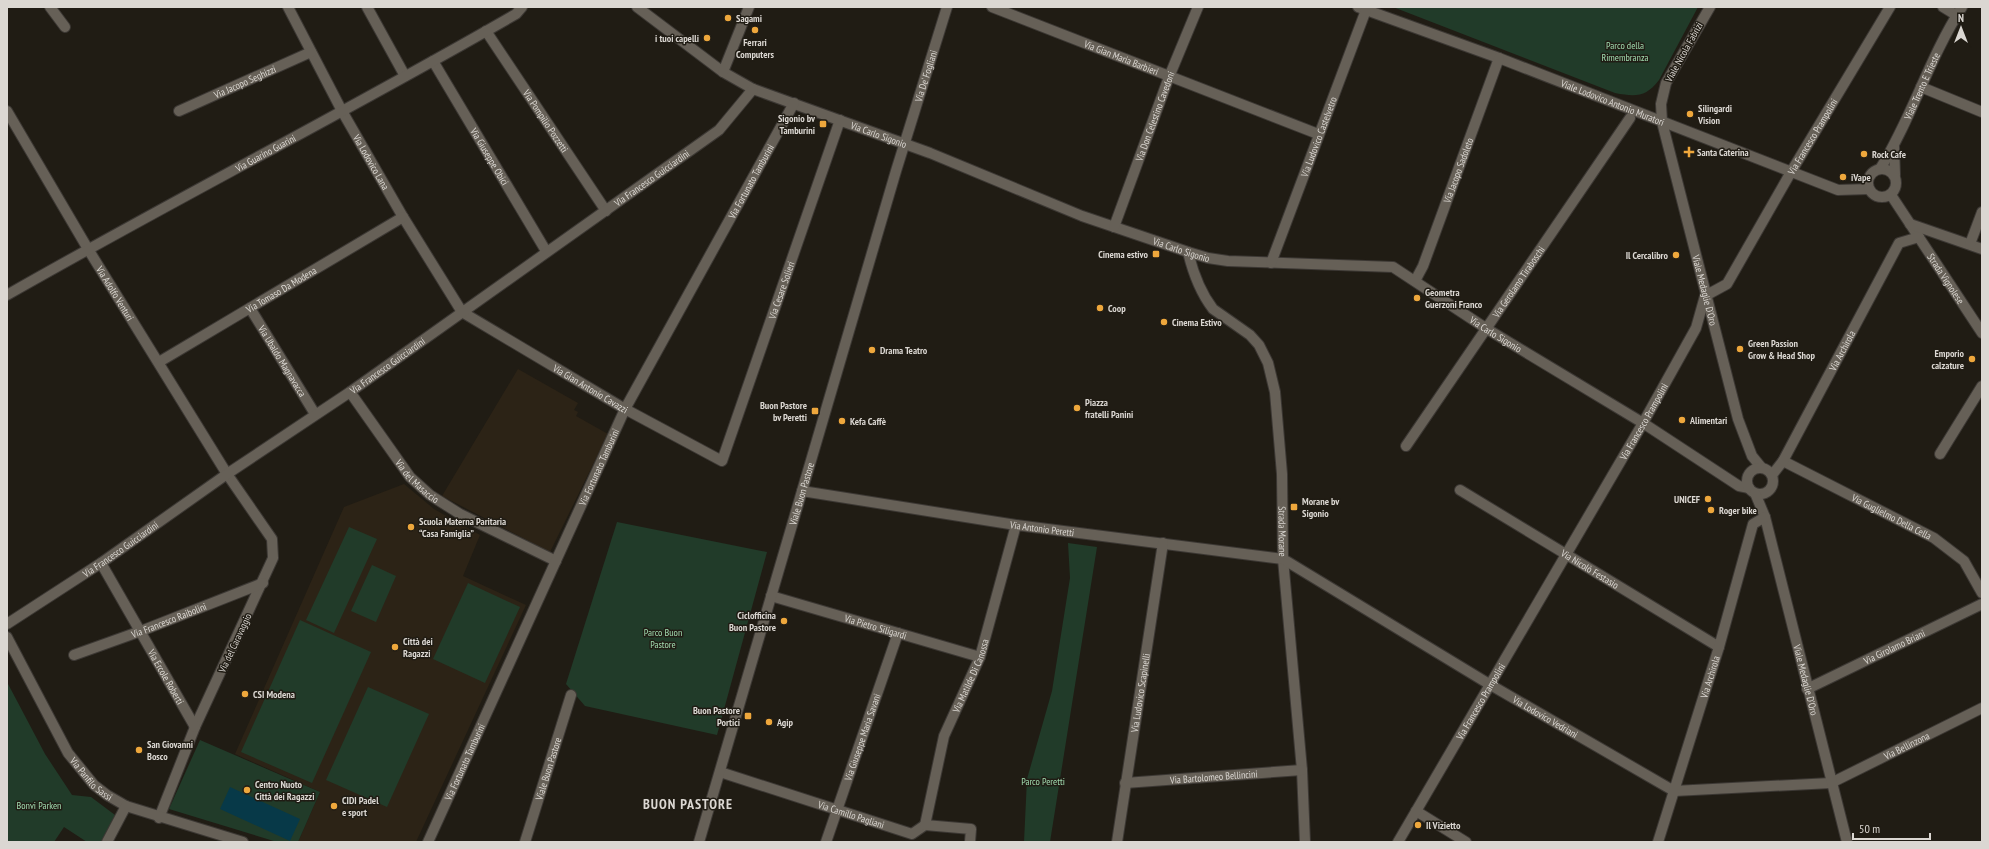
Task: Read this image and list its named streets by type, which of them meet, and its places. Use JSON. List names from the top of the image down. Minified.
{"streets":{"street":["Viale Nicola Fabrizi","Via Gian Maria Barbieri","Via De' Fogliani","Via Jacopo Seghizzi","Viale Trento E Trieste","Viale Lodovico Antonio Muratori","Via Don Celestino Cavedoni","Via Pompilio Pozzetti","Via Carlo Sigonio","Via Ludovico Castelvetro","Via Francesco Prampolini","Via Guarino Guarini","Via Giuseppe Obici","Via Lodovico Lana","Via Jacopo Sadoleto","Via Francesco Guicciardini","Via Fortunato Tamburini","Strada Vignolese","Via Gerolamo Tiraboschi","Via Tomaso Da Modena","Via Cesare Solieri","Viale Medaglie D'Oro","Via Adolfo Venturi","Via Archirola","Via Ubaldo Magnavacca","Via Gian Antonio Cavazzi","Via del Masaccio","Viale Buon Pastore","Via Guglielmo Della Cella","Via Antonio Peretti","Strada Morane","Via Nicolò Festasio","Via Francesco Raibolini","Via Pietro Siligardi","Via del Caravaggio","Via Girolamo Briani","Via Matilde Di Canossa","Via Ercole Roberti","Via Ludovico Scapinelli","Via Lodovico Vedriani","Via Giuseppe Maria Savani","Via Bellinzona","Via Bartolomeo Bellincini","Via Panfilo Sassi","Via Camillo Pagliani"]},"crossings":[["Viale Nicola Fabrizi","Viale Lodovico Antonio Muratori"],["Viale Nicola Fabrizi","Viale Medaglie D'Oro"],["Via Gian Maria Barbieri","Via Don Celestino Cavedoni"],["Via Gian Maria Barbieri","Via Ludovico Castelvetro"],["Via De' Fogliani","Via Carlo Sigonio"],["Via De' Fogliani","Viale Buon Pastore"],["Via Jacopo Seghizzi","Via Lodovico Lana"],["Viale Trento E Trieste","Viale Lodovico Antonio Muratori"],["Viale Lodovico Antonio Muratori","Via Ludovico Castelvetro"],["Viale Lodovico Antonio Muratori","Via Francesco Prampolini"],["Viale Lodovico Antonio Muratori","Via Jacopo Sadoleto"],["Viale Lodovico Antonio Muratori","Viale Medaglie D'Oro"],["Via Don Celestino Cavedoni","Via Carlo Sigonio"],["Via Pompilio Pozzetti","Via Guarino Guarini"],["Via Pompilio Pozzetti","Via Francesco Guicciardini"],["Via Carlo Sigonio","Via Ludovico Castelvetro"],["Via Carlo Sigonio","Via Francesco Prampolini"],["Via Carlo Sigonio","Via Jacopo Sadoleto"],["Via Carlo Sigonio","Via Francesco Guicciardini"],["Via Carlo Sigonio","Via Fortunato Tamburini"],["Via Carlo Sigonio","Via Gerolamo Tiraboschi"],["Via Carlo Sigonio","Via Cesare Solieri"],["Via Carlo Sigonio","Viale Medaglie D'Oro"],["Via Carlo Sigonio","Via Archirola"],["Via Carlo Sigonio","Viale Buon Pastore"],["Via Carlo Sigonio","Strada Morane"],["Via Francesco Prampolini","Viale Medaglie D'Oro"],["Via Francesco Prampolini","Via Nicolò Festasio"],["Via Francesco Prampolini","Via Lodovico Vedriani"],["Via Guarino Guarini","Via Giuseppe Obici"],["Via Guarino Guarini","Via Lodovico Lana"],["Via Guarino Guarini","Via Adolfo Venturi"],["Via Giuseppe Obici","Via Francesco Guicciardini"],["Via Lodovico Lana","Via Francesco Guicciardini"],["Via Lodovico Lana","Via Tomaso Da Modena"],["Via Lodovico Lana","Via Gian Antonio Cavazzi"],["Via Francesco Guicciardini","Via Adolfo Venturi"],["Via Francesco Guicciardini","Via Ubaldo Magnavacca"],["Via Francesco Guicciardini","Via Gian Antonio Cavazzi"],["Via Francesco Guicciardini","Via del Masaccio"],["Via Francesco Guicciardini","Via del Caravaggio"],["Via Francesco Guicciardini","Via Ercole Roberti"],["Via Fortunato Tamburini","Via Gian Antonio Cavazzi"],["Via Fortunato Tamburini","Via del Masaccio"],["Strada Vignolese","Via Archirola"],["Via Tomaso Da Modena","Via Adolfo Venturi"],["Via Tomaso Da Modena","Via Ubaldo Magnavacca"],["Via Cesare Solieri","Via Gian Antonio Cavazzi"],["Viale Medaglie D'Oro","Via Archirola"],["Viale Medaglie D'Oro","Via Girolamo Briani"],["Viale Medaglie D'Oro","Via Bellinzona"],["Via Adolfo Venturi","Via del Caravaggio"],["Via Archirola","Via Guglielmo Della Cella"],["Via Archirola","Via Nicolò Festasio"],["Via Archirola","Via Lodovico Vedriani"],["Viale Buon Pastore","Via Antonio Peretti"],["Viale Buon Pastore","Via Pietro Siligardi"],["Viale Buon Pastore","Via Camillo Pagliani"],["Via Antonio Peretti","Strada Morane"],["Via Antonio Peretti","Via Matilde Di Canossa"],["Via Antonio Peretti","Via Ludovico Scapinelli"],["Via Antonio Peretti","Via Lodovico Vedriani"],["Strada Morane","Via Lodovico Vedriani"],["Strada Morane","Via Bartolomeo Bellincini"],["Via Francesco Raibolini","Via del Caravaggio"],["Via Francesco Raibolini","Via Ercole Roberti"],["Via Pietro Siligardi","Via Matilde Di Canossa"],["Via Pietro Siligardi","Via Giuseppe Maria Savani"],["Via del Caravaggio","Via Ercole Roberti"],["Via del Caravaggio","Via Panfilo Sassi"],["Via Matilde Di Canossa","Via Camillo Pagliani"],["Via Ludovico Scapinelli","Via Bartolomeo Bellincini"],["Via Giuseppe Maria Savani","Via Camillo Pagliani"]],"districts":["BUON PASTORE"],"parks":["Parco della Rimembranza","Parco Buon Pastore","Parco Peretti","Bonvi Parken"],"places":{"other":["Sagami","Ferrari Computers","i tuoi capelli","Silingardi Vision","Rock Cafe","iVape","Il Cercalibro","Geometra Guerzoni Franco","Coop","Cinema Estivo","Green Passion Grow & Head Shop","Drama Teatro","Emporio calzature","Piazza fratelli Panini","Alimentari","Kefa Caffè","UNICEF","Roger bike","Scuola Materna Paritaria “Casa Famiglia”","Ciclofficina Buon Pastore","Città dei Ragazzi","CSI Modena","Agip","San Giovanni Bosco","Centro Nuoto Città dei Ragazzi","CIDI Padel e sport","Il Vizietto"],"transit":["Sigonio bv Tamburini","Cinema estivo","Buon Pastore bv Peretti","Morane bv Sigonio","Buon Pastore Portici"],"health":["Santa Caterina"]},"scale_bar":"50 m","north":"top"}
